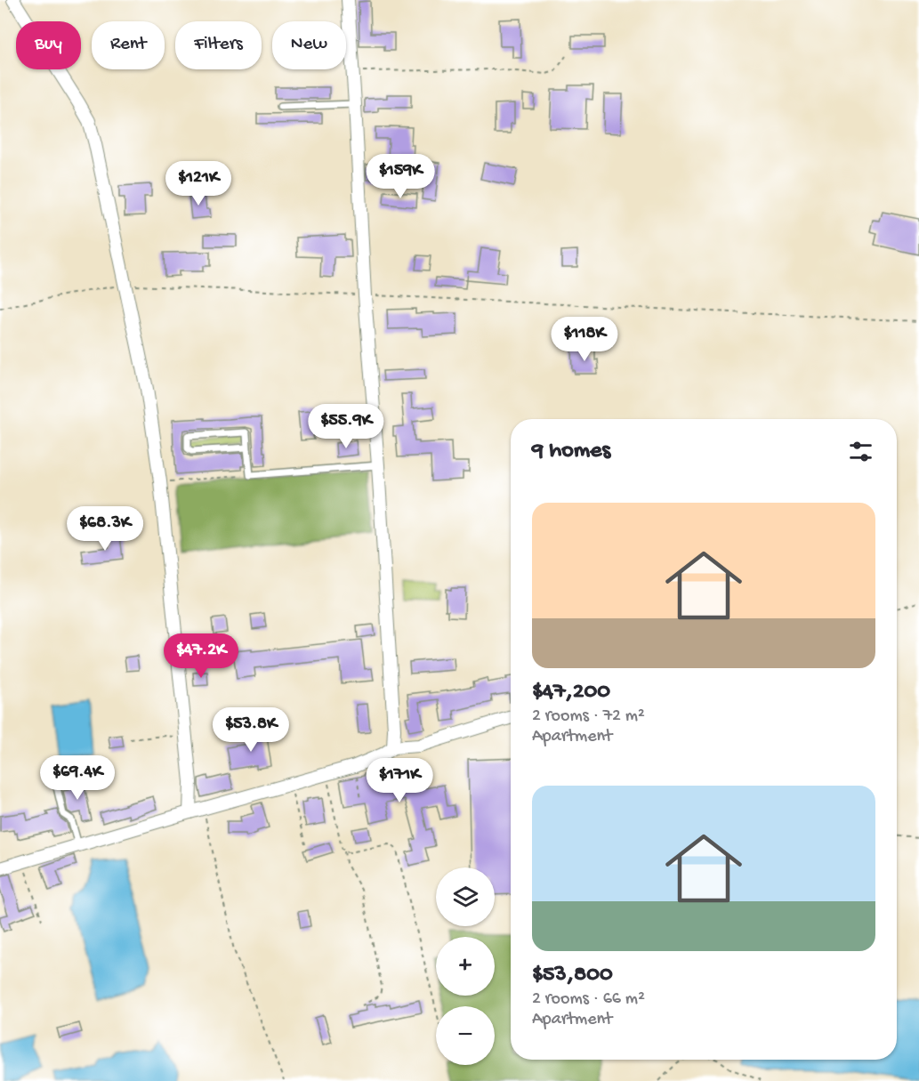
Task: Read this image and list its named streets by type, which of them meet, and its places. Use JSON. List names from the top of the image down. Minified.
{"page":{"chip":["Buy","Rent","Filters","New"],"price":["$159K","$121K","$118K","$55.9K","$68.3K","$47.2K","$53.8K","$69.4K","$171K"],"heading":"9 homes","list":[{"name":"$47,200","note":"2 rooms · 72 m² · Apartment"},{"name":"$53,800","note":"2 rooms · 66 m² · Apartment"}],"map_buttons":["+","−"]}}
